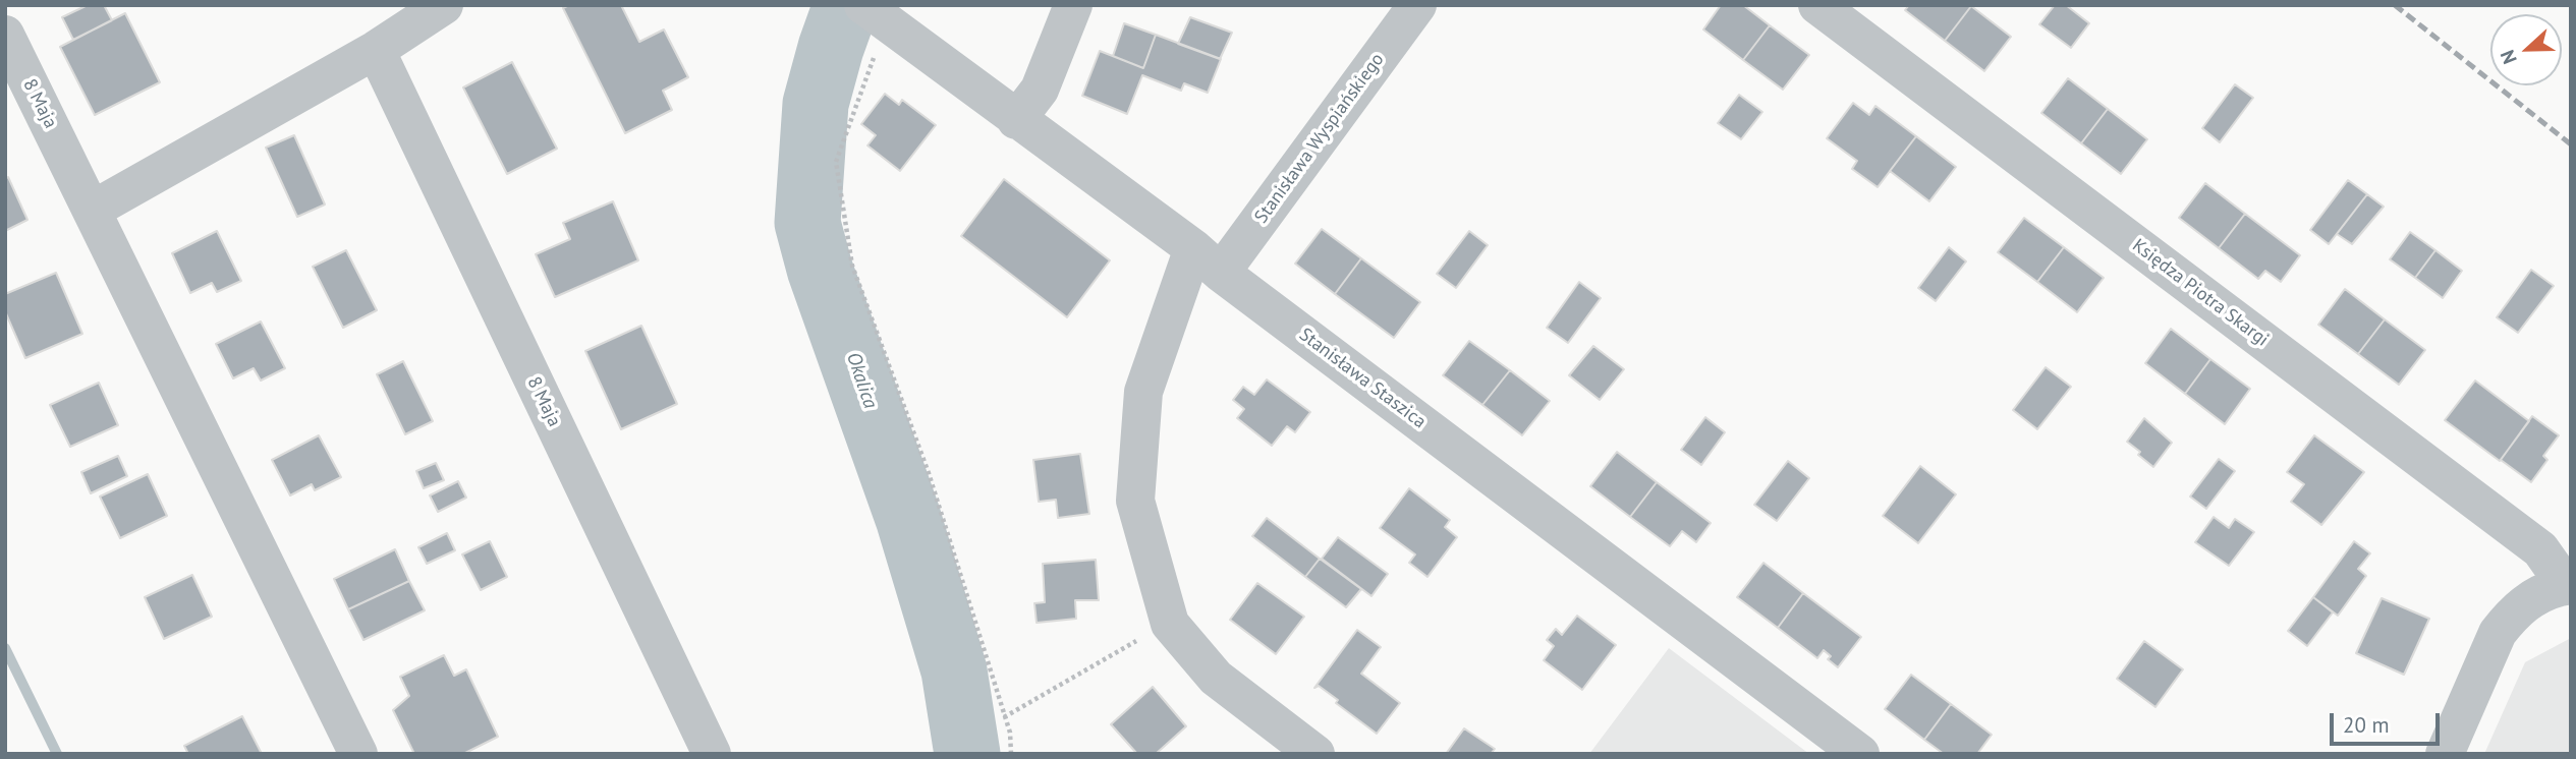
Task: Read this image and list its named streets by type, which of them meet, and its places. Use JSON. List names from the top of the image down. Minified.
{"streets":{"street":["8 Maja","Stanisława Wyspiańskiego","Księdza Piotra Skargi","Stanisława Staszica"]},"crossings":[["Stanisława Wyspiańskiego","Stanisława Staszica"]],"water":["Okalica"],"scale_bar":"20 m","north":"left"}
